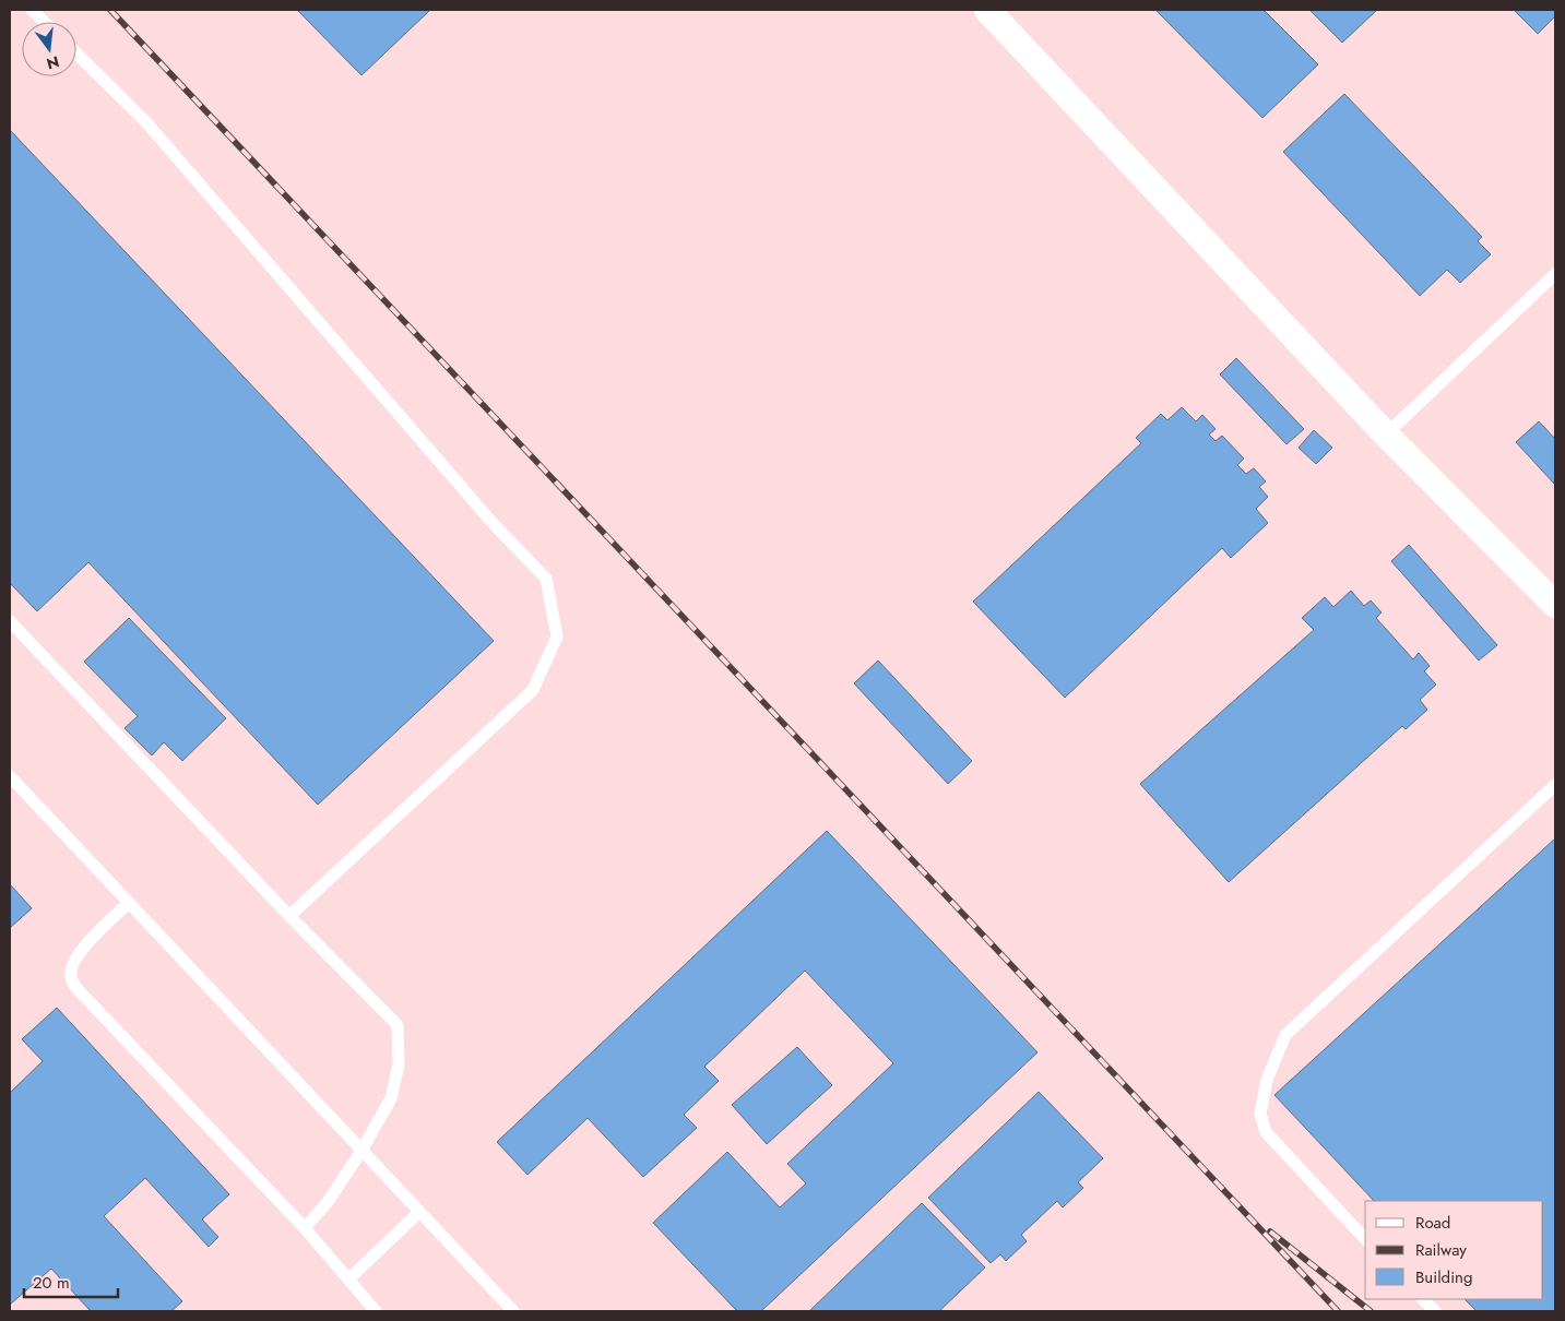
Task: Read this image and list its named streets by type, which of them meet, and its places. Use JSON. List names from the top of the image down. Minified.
{"legend":["Road","Railway","Building"],"scale_bar":"20 m","north":"bottom"}
